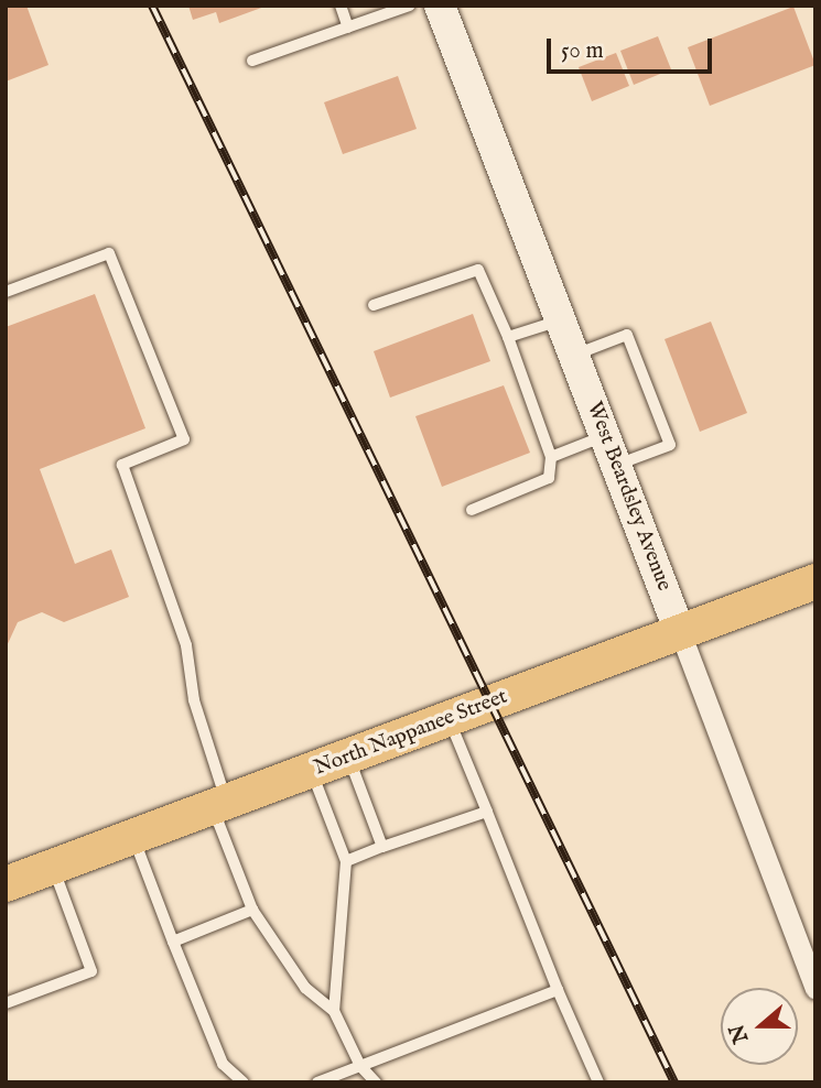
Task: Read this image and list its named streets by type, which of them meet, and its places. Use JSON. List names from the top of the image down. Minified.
{"streets":{"main road":["West Beardsley Avenue","North Nappanee Street"]},"crossings":[["West Beardsley Avenue","North Nappanee Street"]],"scale_bar":"50 m","north":"left"}
